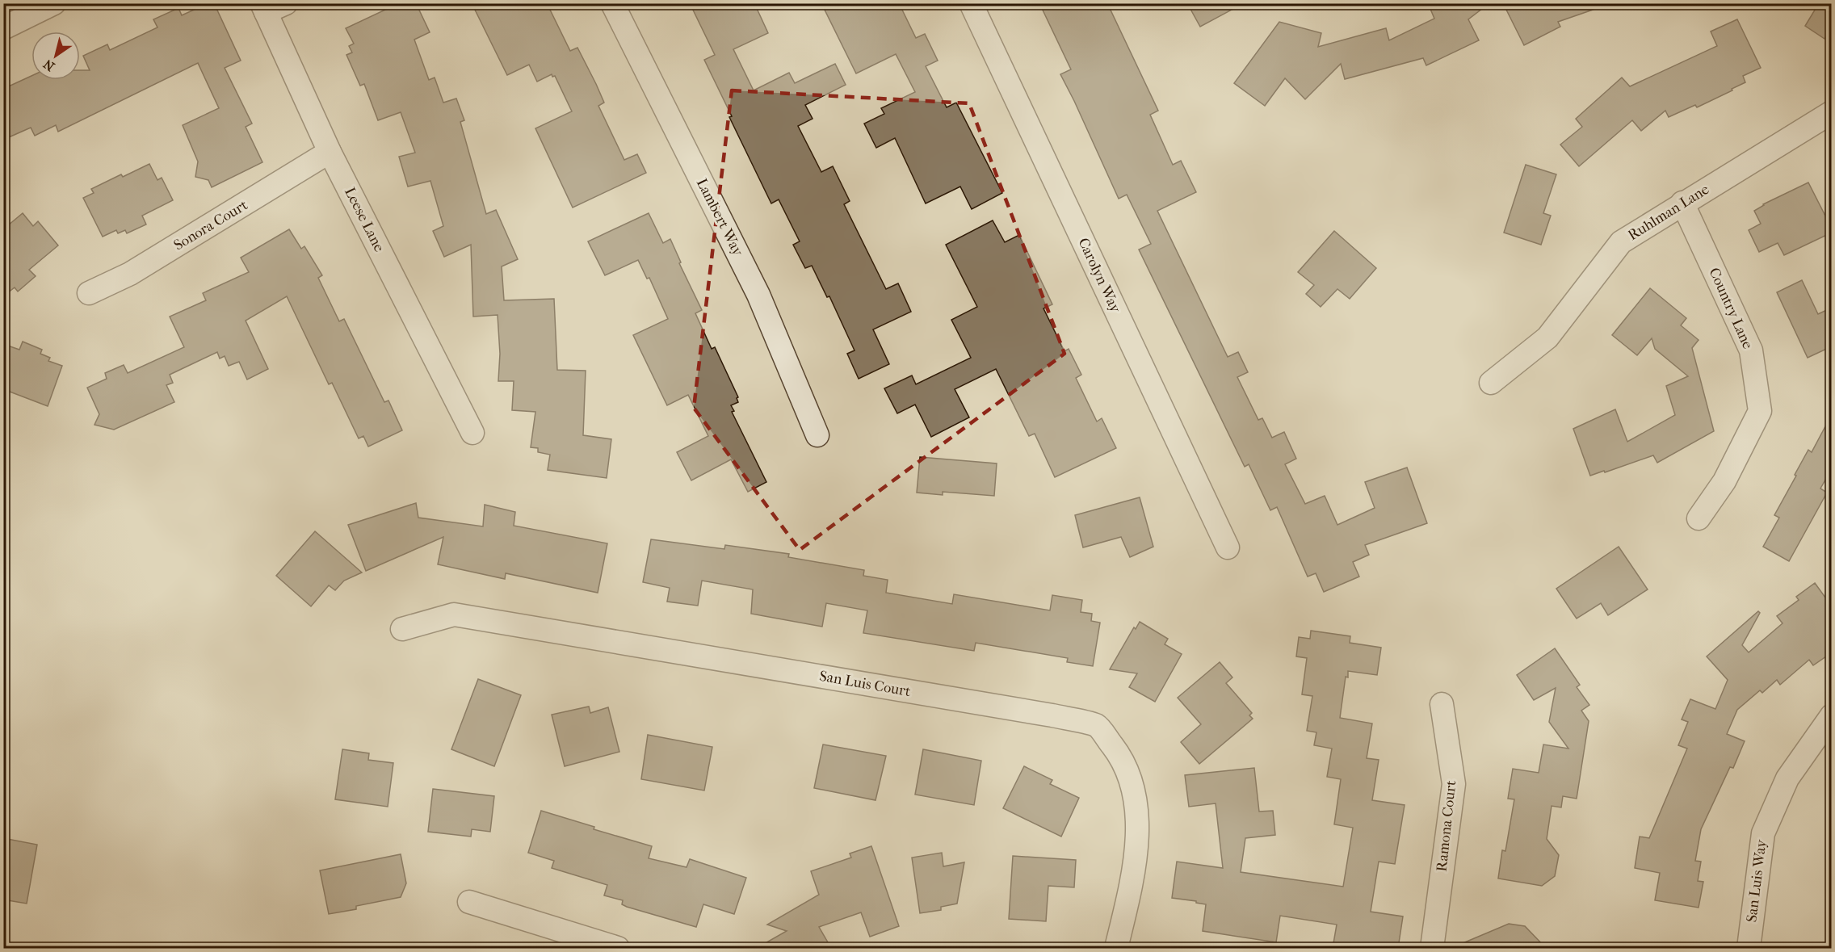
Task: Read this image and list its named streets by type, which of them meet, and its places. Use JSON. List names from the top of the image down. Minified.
{"streets":{"street":["Ruhlman Lane","Lambert Way","Leese Lane","Sonora Court","Carolyn Way","Country Lane","San Luis Court","Ramona Court","San Luis Way"]},"crossings":[["Ruhlman Lane","Country Lane"],["Leese Lane","Sonora Court"]],"north":"bottom left"}
